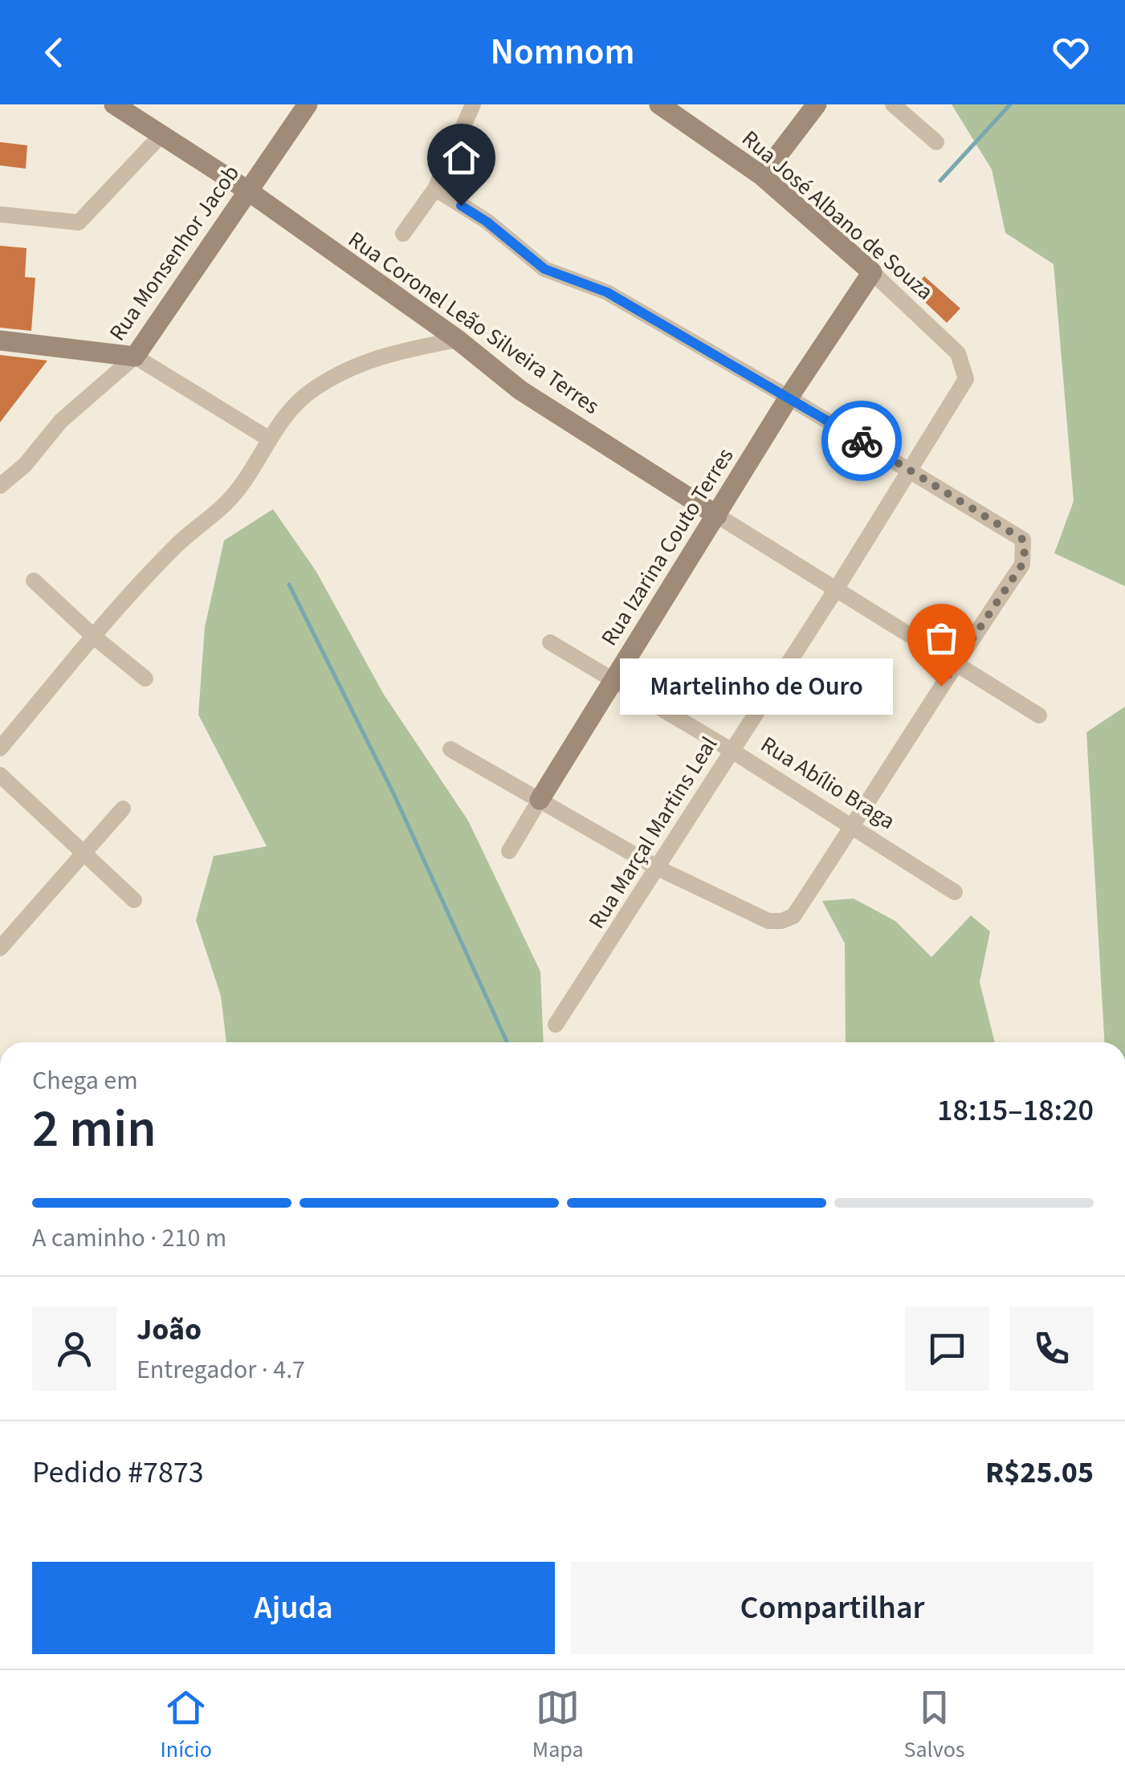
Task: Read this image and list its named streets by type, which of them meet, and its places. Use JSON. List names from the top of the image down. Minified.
{"streets":{"street":["Rua José Albano de Souza","Rua Monsenhor Jacob","Rua Coronel Leão Silveira Terres","Rua Izarina Couto Terres","Rua Abílio Braga","Rua Marçal Martins Leal"]},"crossings":[["Rua José Albano de Souza","Rua Izarina Couto Terres"],["Rua José Albano de Souza","Rua Marçal Martins Leal"],["Rua Monsenhor Jacob","Rua Coronel Leão Silveira Terres"],["Rua Coronel Leão Silveira Terres","Rua Izarina Couto Terres"],["Rua Izarina Couto Terres","Rua Abílio Braga"],["Rua Abílio Braga","Rua Marçal Martins Leal"]],"places":["Martelinho de Ouro"],"page":{"header":"Nomnom","bubble":"Martelinho de Ouro","heading":["2 min","Chega em","18:15–18:20"],"panel":["João","Entregador · 4.7","Pedido #7873","R$25.05"],"bar":"A caminho · 210 m","buttons":["Ajuda","Compartilhar"],"tabs":["Início","Mapa","Salvos"]}}
